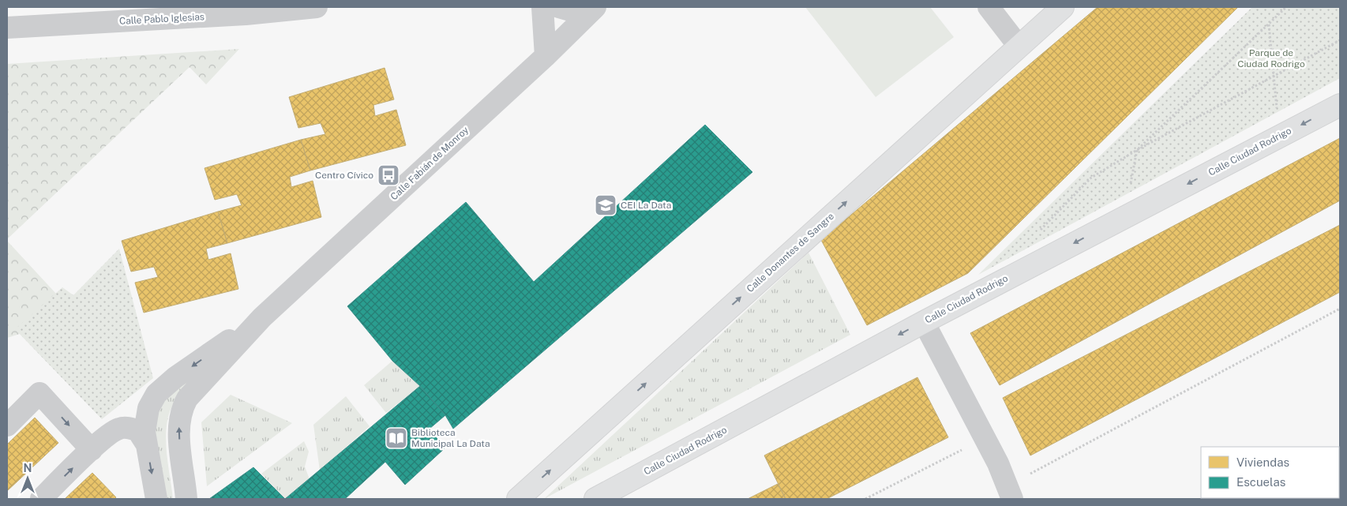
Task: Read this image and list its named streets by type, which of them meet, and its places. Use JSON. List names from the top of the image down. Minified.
{"streets":{"main road":["Calle Ciudad Rodrigo","Calle Donantes de Sangre"],"street":["Calle Pablo Iglesias","Calle Fabián de Monroy"]},"one_way":["Calle Ciudad Rodrigo","Calle Donantes de Sangre"],"parks":["Parque de Ciudad Rodrigo"],"places":{"bus stop":["Centro Cívico"],"school or university":["CEI La Data"],"library":["Biblioteca Municipal La Data"]},"legend":["Viviendas","Escuelas"],"north":"top"}
